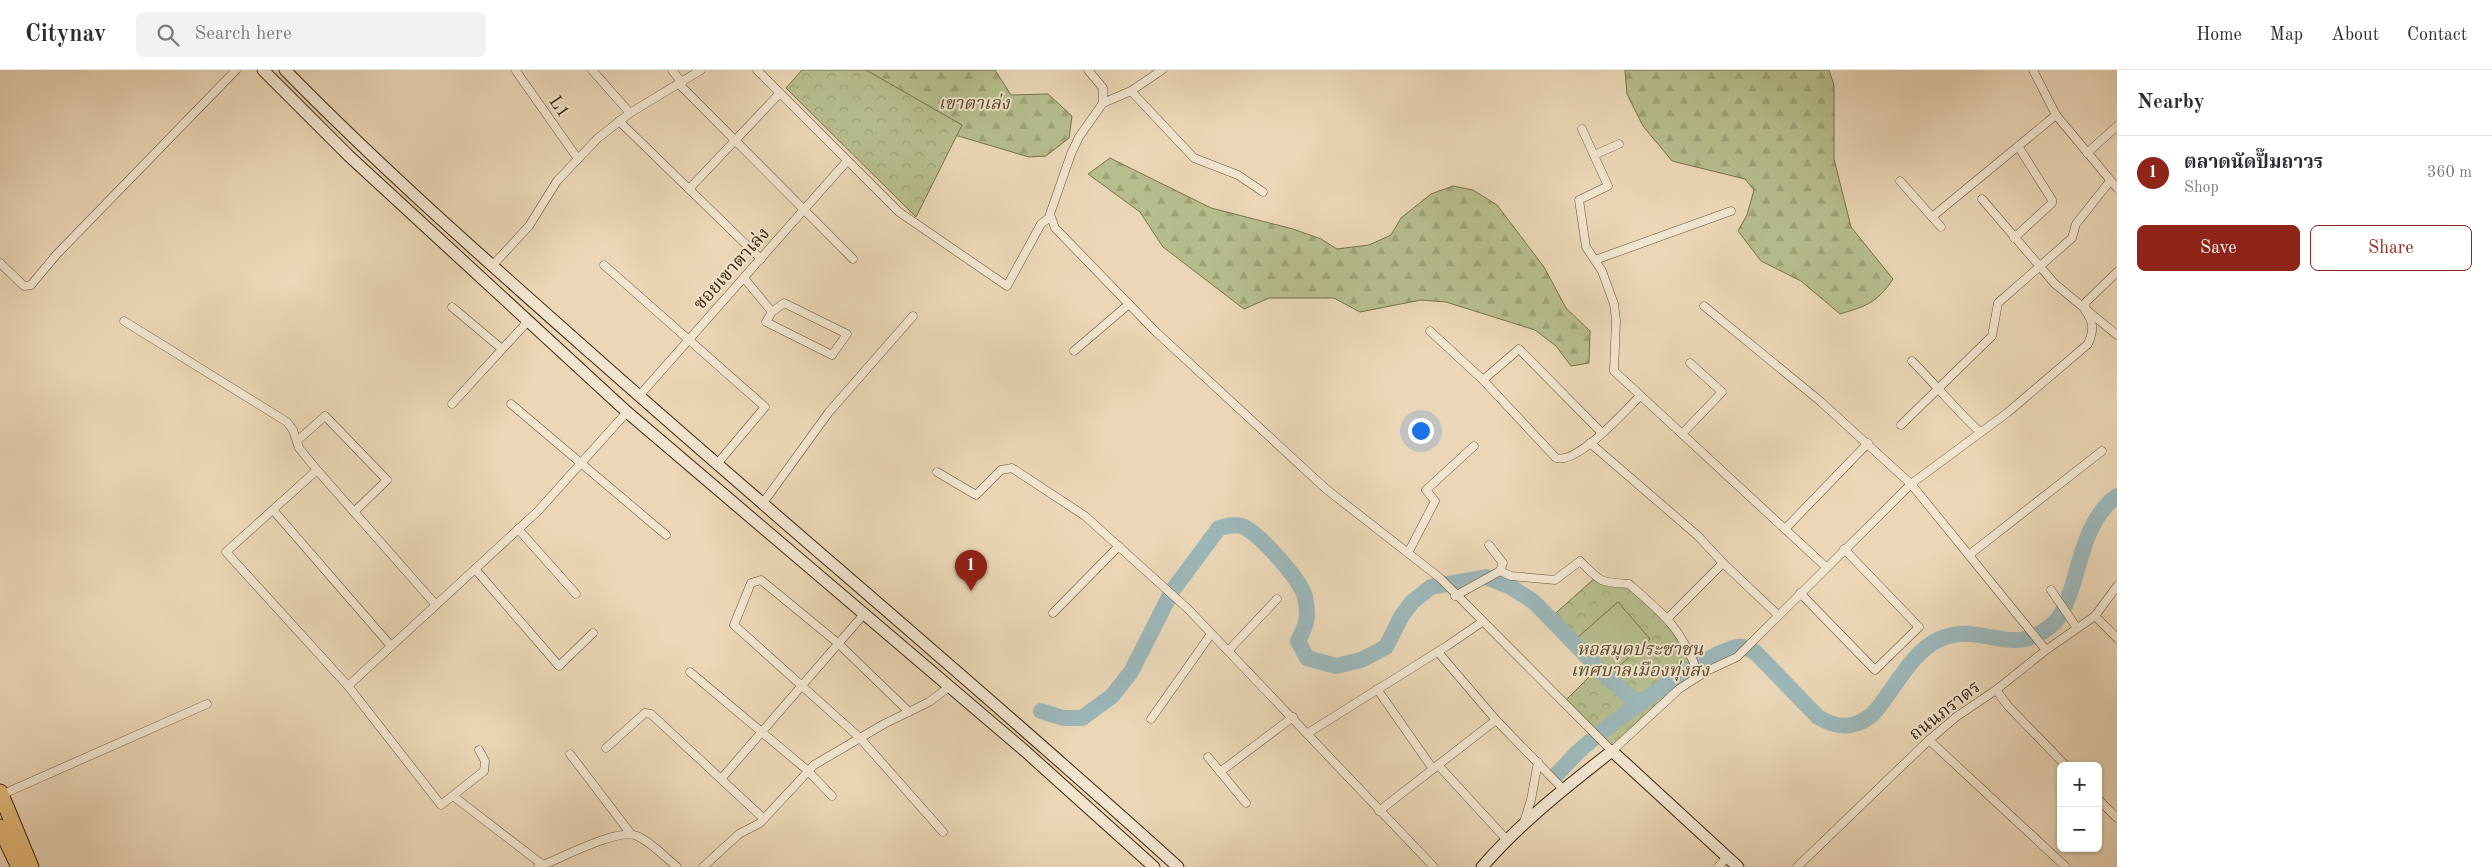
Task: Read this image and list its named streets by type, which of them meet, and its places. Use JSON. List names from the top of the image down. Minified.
{"streets":{"street":["L1","ซอยเขาตาเล่ง","ถนนภราดร"]},"parks":["เขาตาเล่ง","หอสมุดประชาชน เทศบาลเมืองทุ่งสง"],"page":{"header":"Citynav","search":"Search here","nav":["Home","Map","About","Contact"],"heading":"Nearby","list":[{"mark":"1","name":"ตลาดนัดปั๊มถาวร","note":"Shop","value":"360 m"}],"buttons":["Save","Share"],"pins":"1","map_buttons":["+","−"]}}
